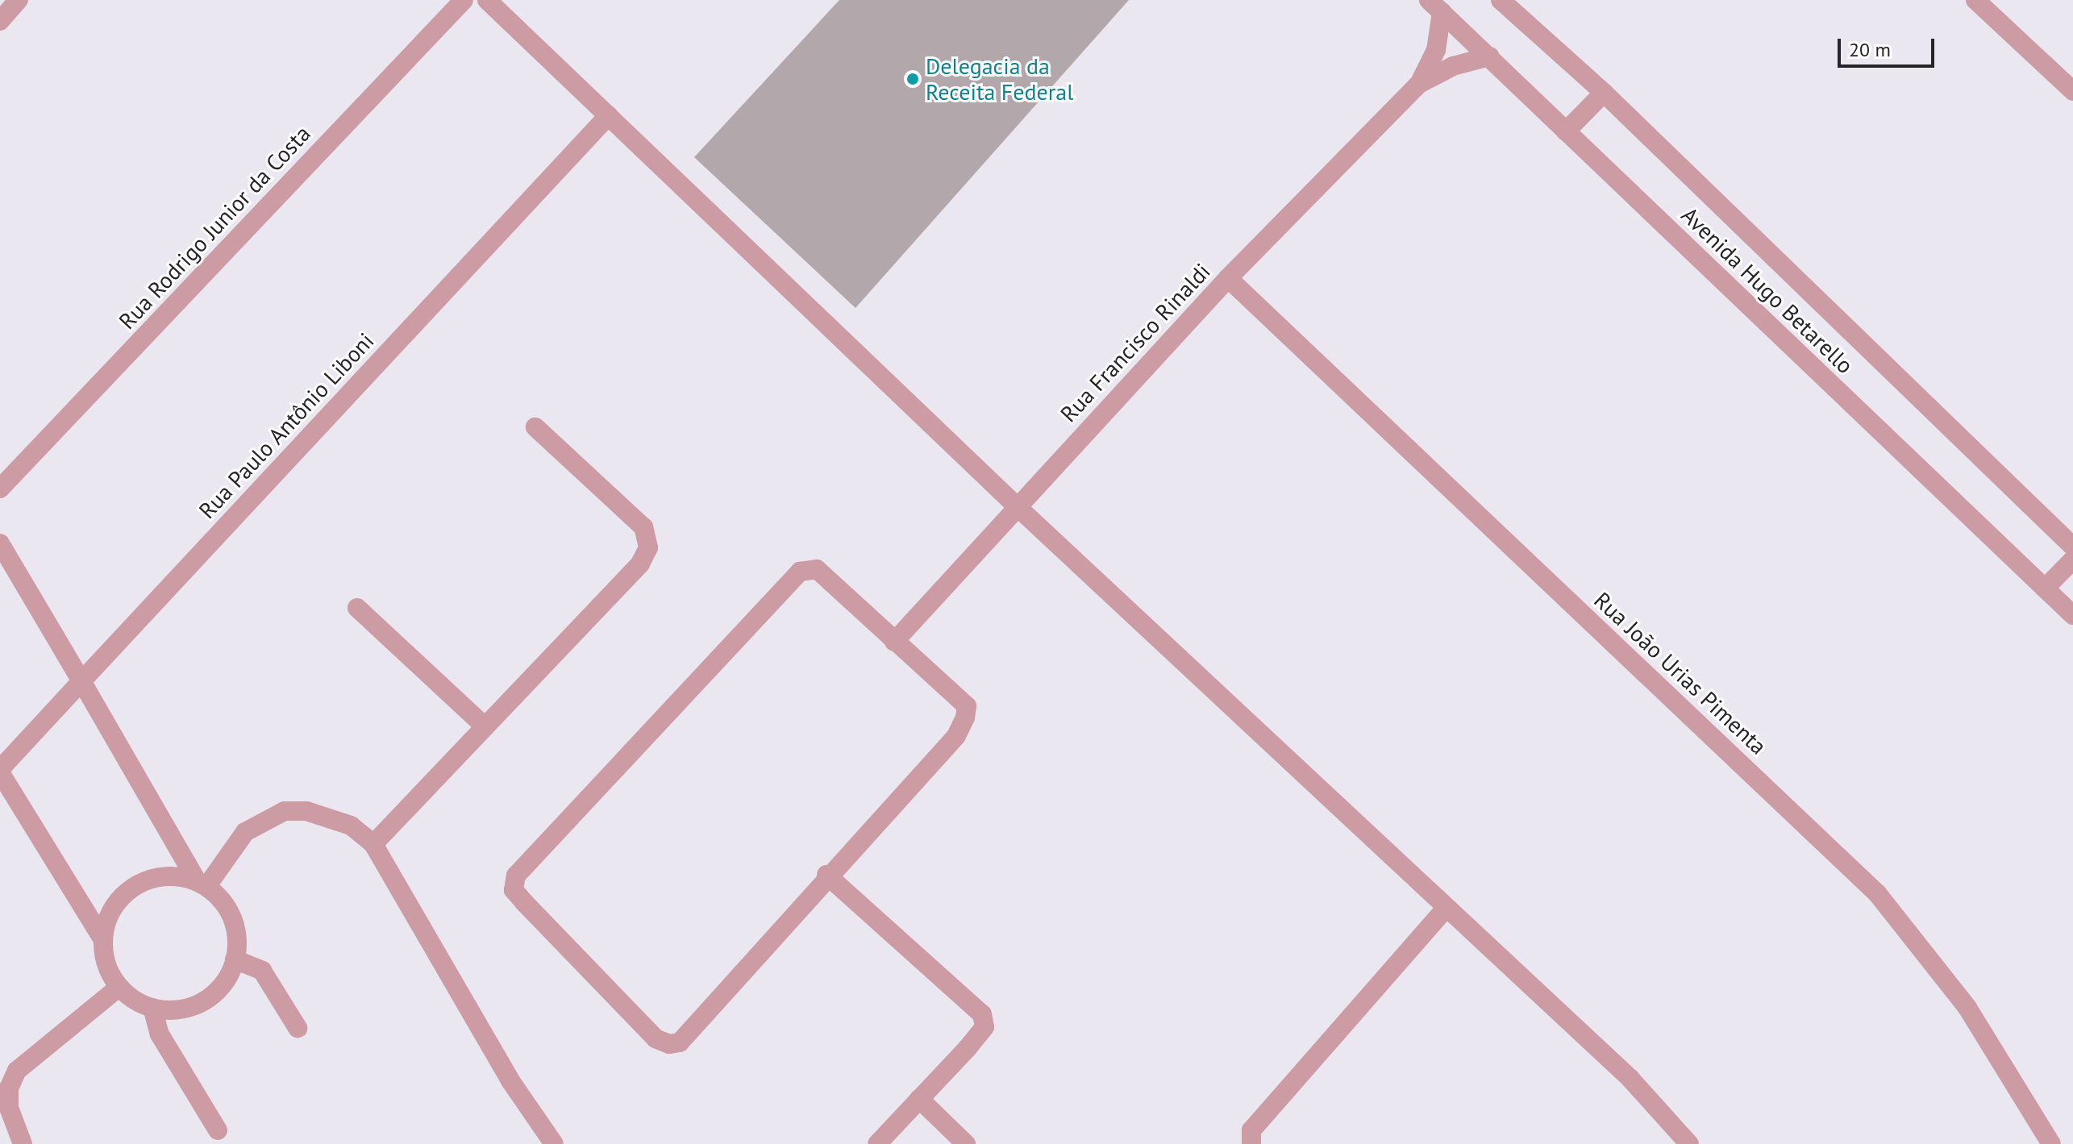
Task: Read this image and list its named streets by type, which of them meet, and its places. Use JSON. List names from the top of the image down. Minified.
{"streets":{"street":["Rua Rodrigo Junior da Costa","Avenida Hugo Betarello","Rua Francisco Rinaldi","Rua Paulo Antônio Liboni","Rua João Urias Pimenta"]},"crossings":[["Avenida Hugo Betarello","Rua Francisco Rinaldi"],["Rua Francisco Rinaldi","Rua João Urias Pimenta"]],"places":["Delegacia da Receita Federal"],"scale_bar":"20 m"}
